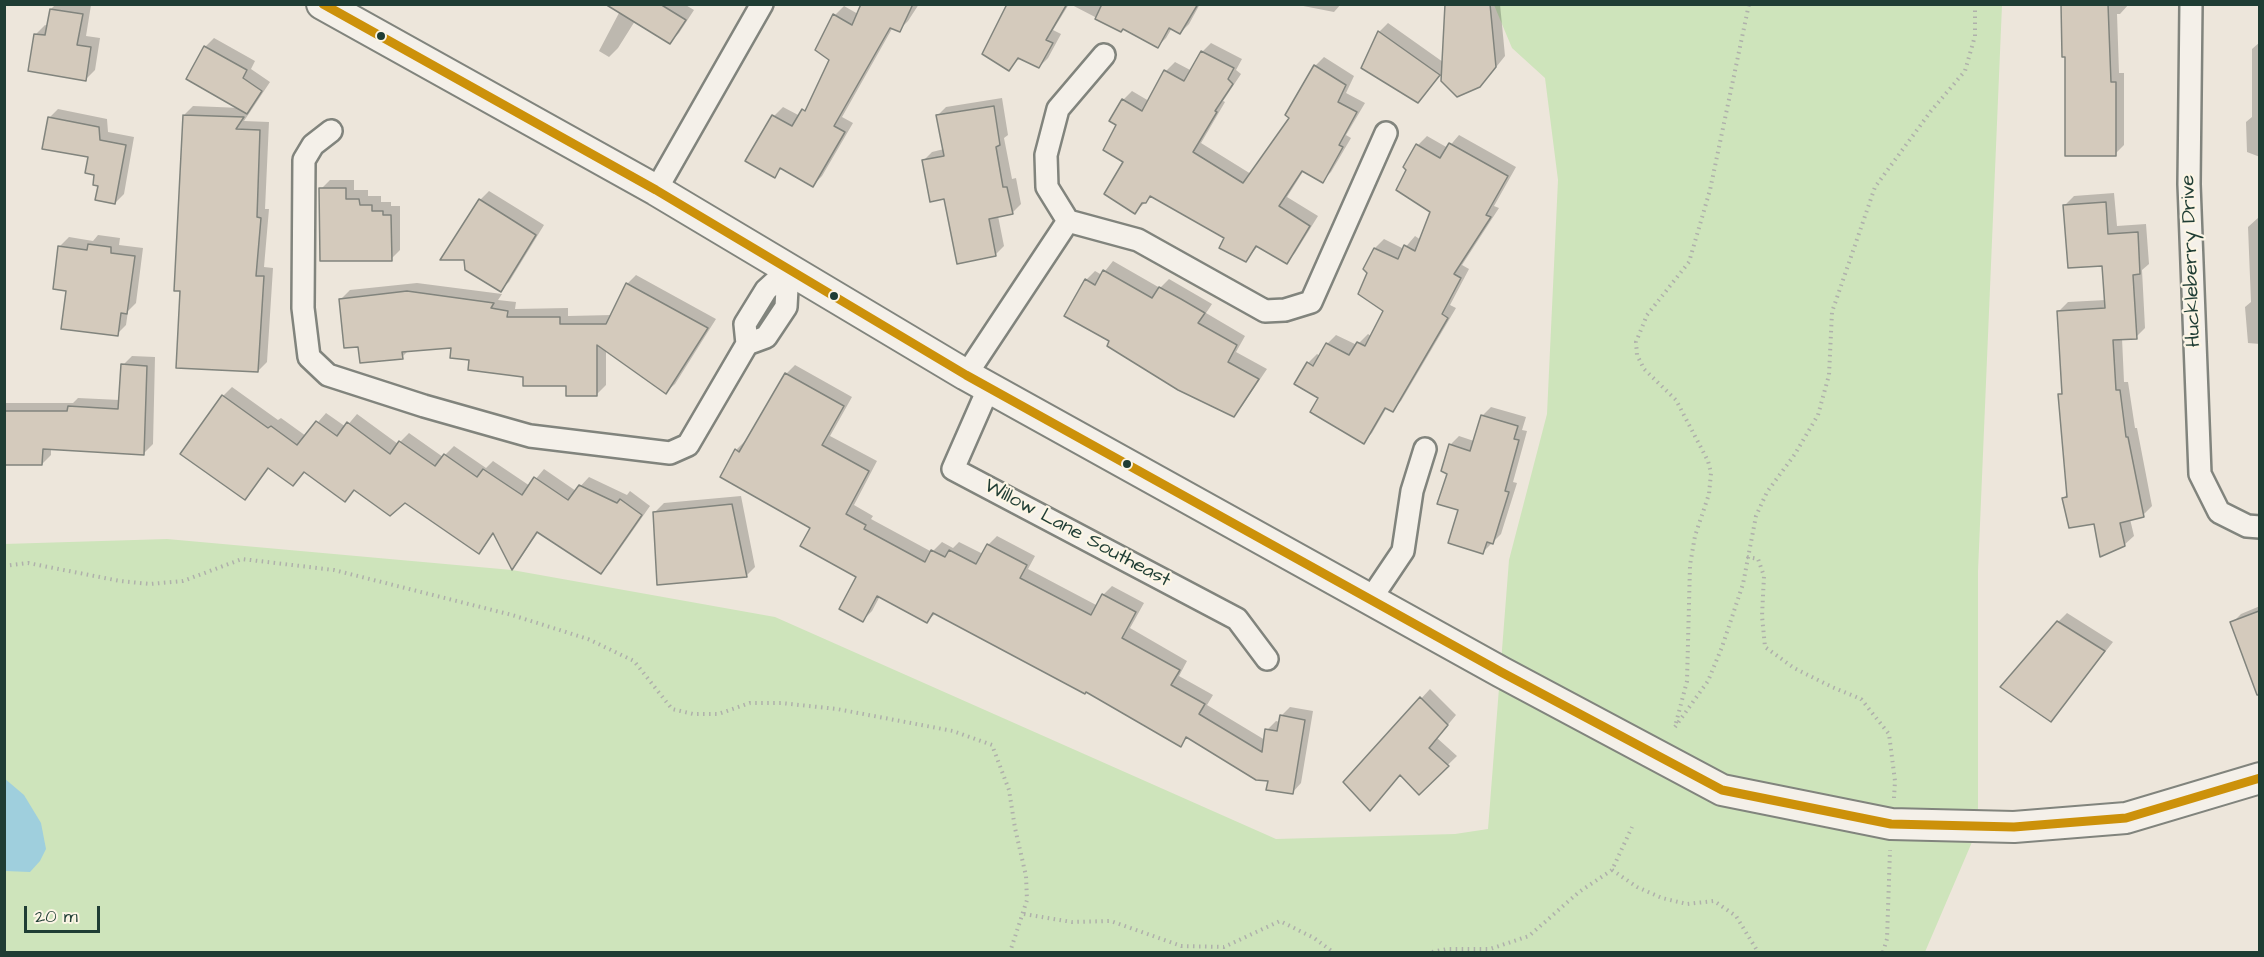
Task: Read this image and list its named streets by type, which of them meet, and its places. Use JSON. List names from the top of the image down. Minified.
{"streets":{"street":["Huckleberry Drive","Willow Lane Southeast"]},"scale_bar":"20 m"}
